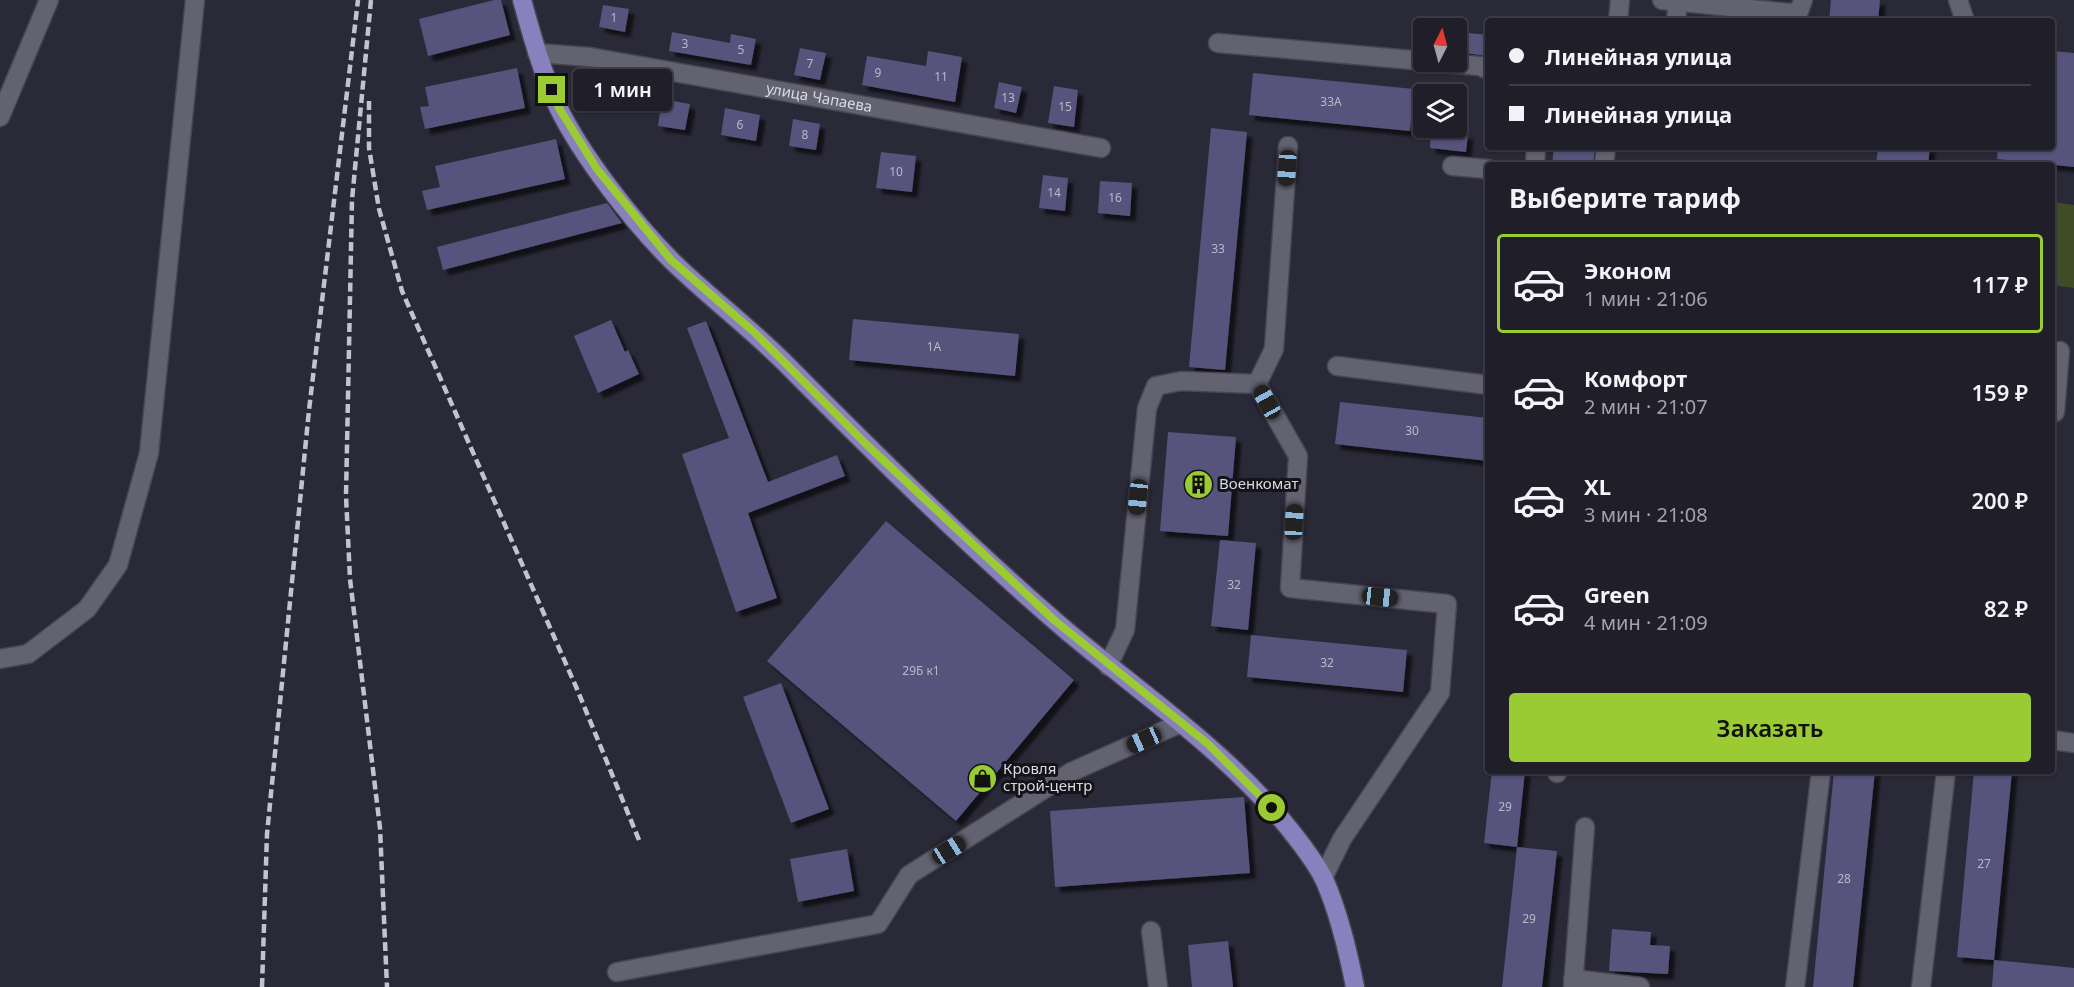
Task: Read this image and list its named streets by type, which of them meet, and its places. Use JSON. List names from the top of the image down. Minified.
{"streets":{"street":["улица Чапаева"]},"places":{"building":["Военкомат"],"shop":["Кровля строй-центр"]},"house_numbers":["1","3","5","7","9","11","13","33А","15","6","8","10","14","16","33","1А","30","32","32","29Б к1","29","27","28","29"],"north":"top","page":{"banner":["Линейная улица","Линейная улица"],"bubble":"1 мин","heading":"Выберите тариф","list":[{"name":"Эконом","note":"1 мин · 21:06","value":"117 ₽"},{"name":"Комфорт","note":"2 мин · 21:07","value":"159 ₽"},{"name":"XL","note":"3 мин · 21:08","value":"200 ₽"},{"name":"Green","note":"4 мин · 21:09","value":"82 ₽"}],"buttons":"Заказать"}}
